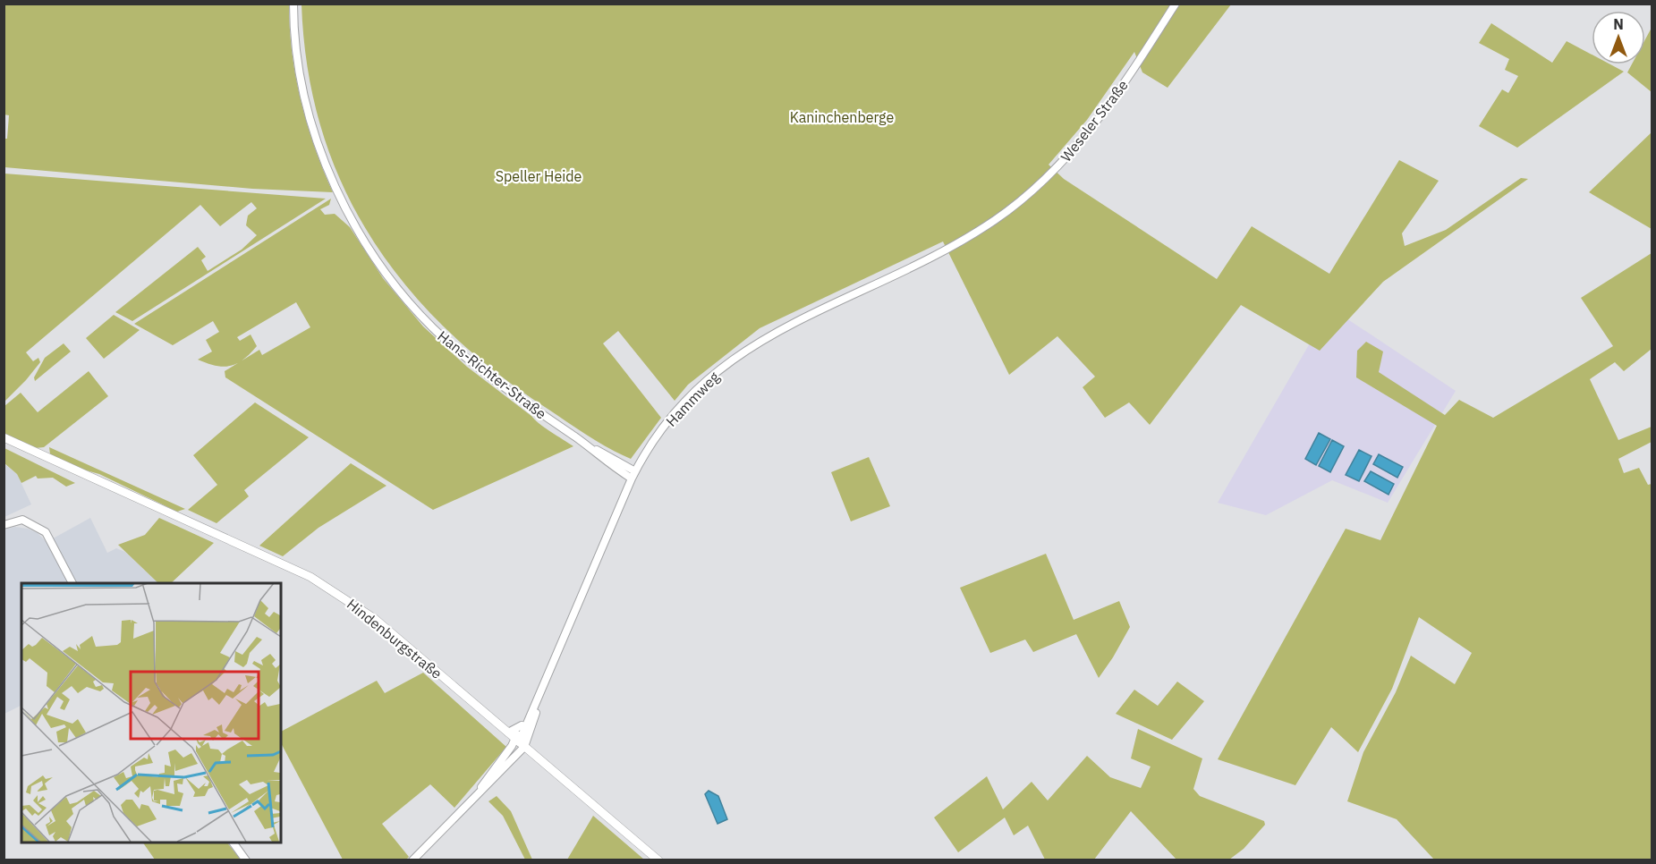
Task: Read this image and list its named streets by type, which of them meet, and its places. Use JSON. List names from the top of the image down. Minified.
{"streets":{"main road":["Weseler Straße","Hans-Richter-Straße","Hammweg","Hindenburgstraße"]},"crossings":[["Weseler Straße","Hammweg"],["Hans-Richter-Straße","Hammweg"],["Hammweg","Hindenburgstraße"]],"parks":["Kaninchenberge","Speller Heide"],"north":"top"}
